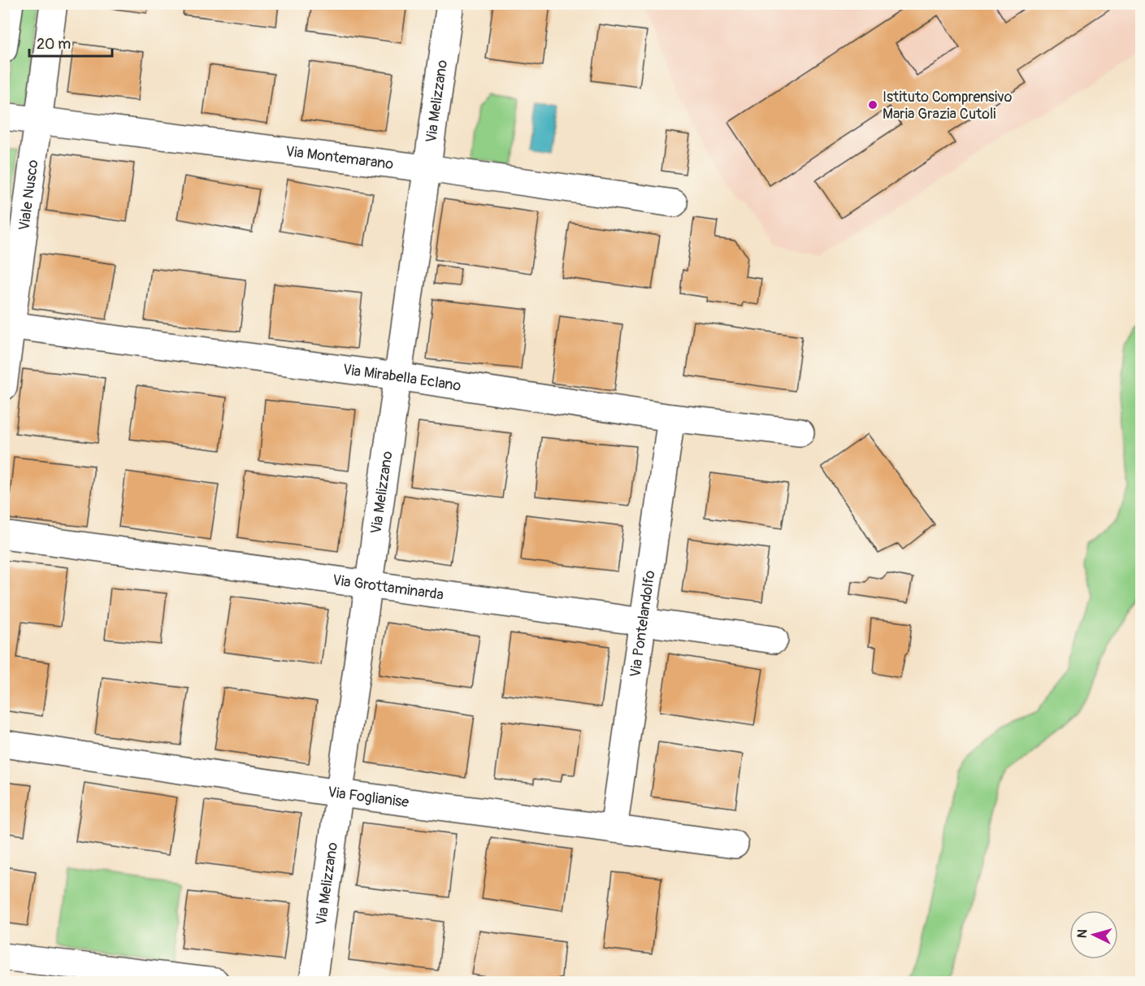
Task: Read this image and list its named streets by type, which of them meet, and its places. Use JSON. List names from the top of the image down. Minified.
{"streets":{"street":["Via Melizzano","Via Montemarano","Viale Nusco","Via Mirabella Eclano","Via Grottaminarda","Via Pontelandolfo","Via Foglianise"]},"crossings":[["Via Melizzano","Via Montemarano"],["Via Melizzano","Via Mirabella Eclano"],["Via Melizzano","Via Grottaminarda"],["Via Melizzano","Via Foglianise"],["Via Montemarano","Viale Nusco"],["Viale Nusco","Via Mirabella Eclano"],["Via Mirabella Eclano","Via Pontelandolfo"],["Via Grottaminarda","Via Pontelandolfo"],["Via Pontelandolfo","Via Foglianise"]],"places":["Istituto Comprensivo Maria Grazia Cutoli"],"scale_bar":"20 m","north":"left"}
